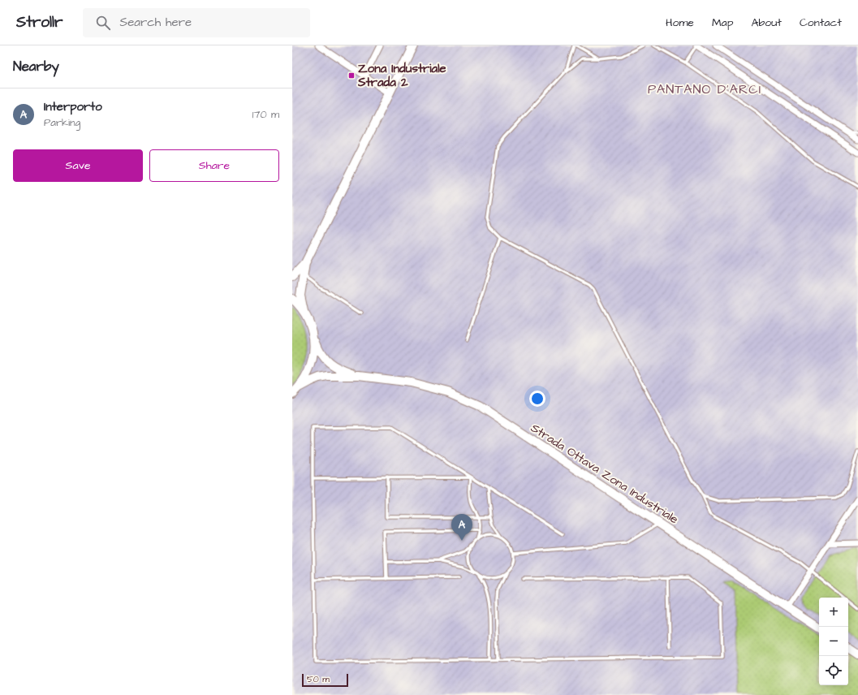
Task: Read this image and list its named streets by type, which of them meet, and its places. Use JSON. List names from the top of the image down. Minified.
{"streets":{"main road":["Strada Ottava Zona Industriale"]},"districts":["PANTANO D'ARCI"],"places":{"transit":["Zona Industriale Strada 2"]},"scale_bar":"50 m","page":{"header":"Strollr","search":"Search here","nav":["Home","Map","About","Contact"],"heading":"Nearby","list":[{"mark":"A","name":"Interporto","note":"Parking","value":"170 m"}],"buttons":["Save","Share"],"pins":"A","map_buttons":["+","−"],"scale":"50 m"}}
